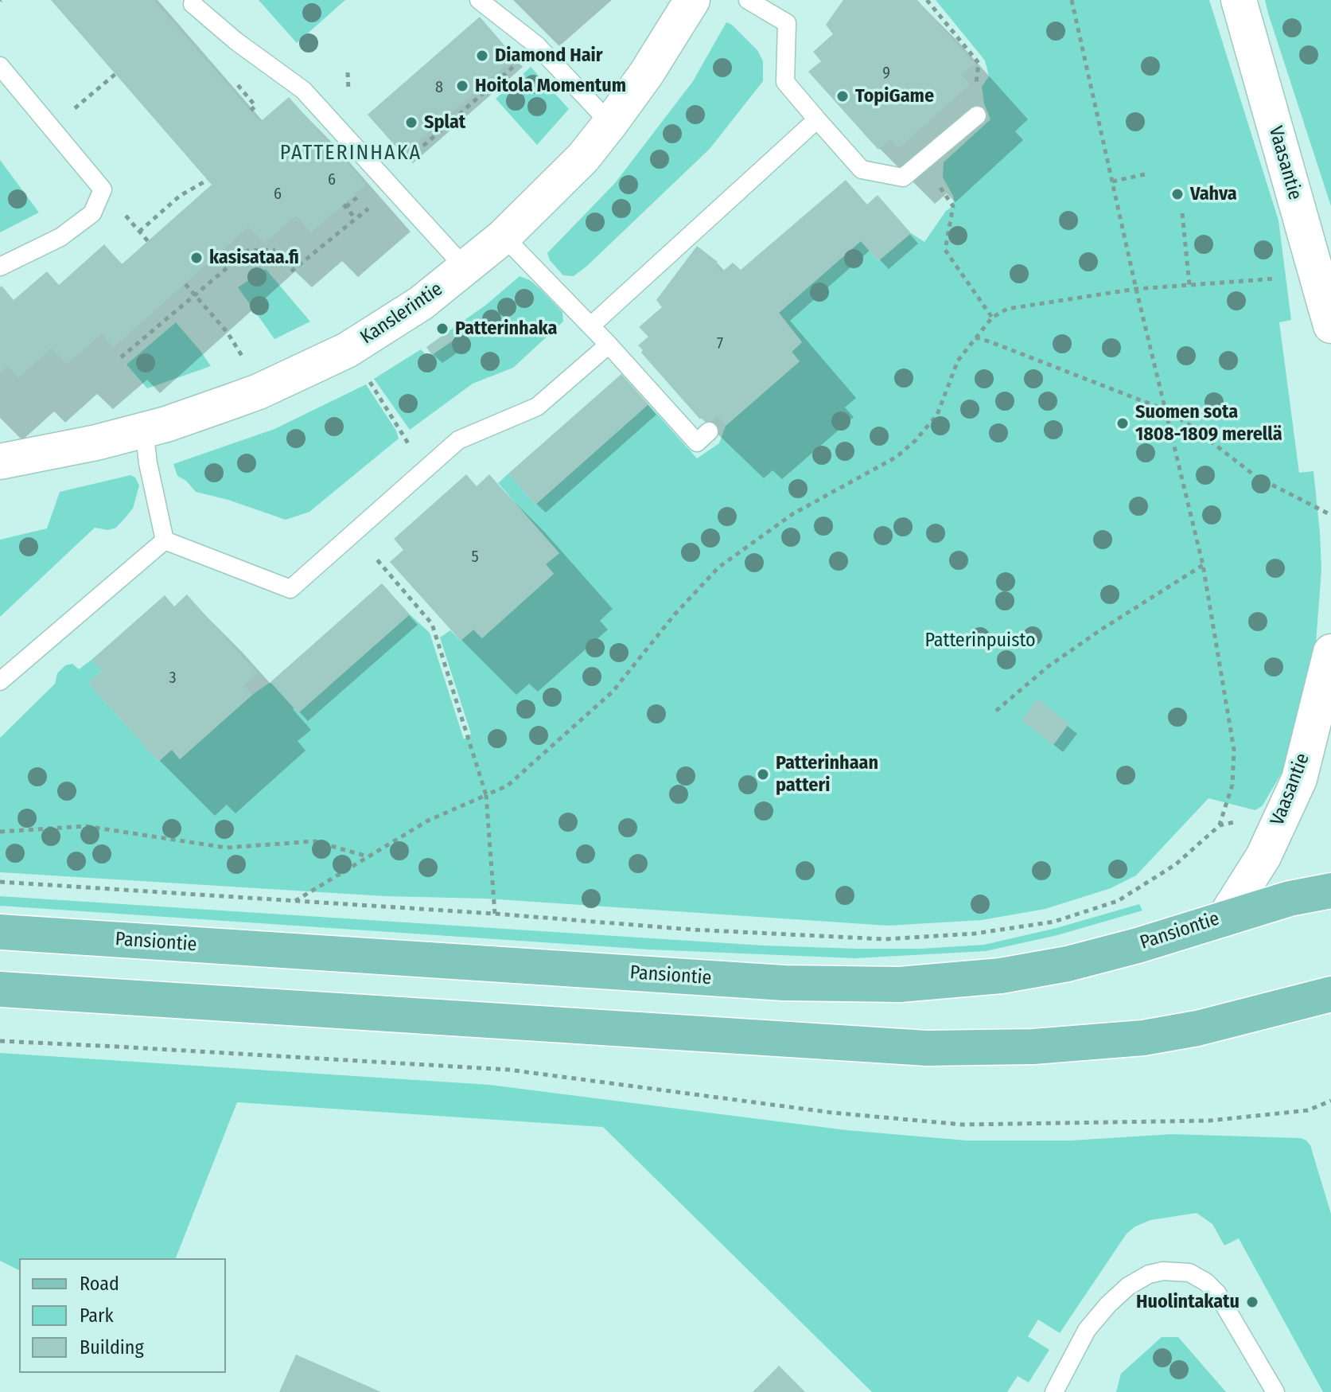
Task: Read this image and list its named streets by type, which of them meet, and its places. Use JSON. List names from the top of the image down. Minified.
{"streets":{"main road":["Pansiontie"],"street":["Vaasantie","Kanslerintie"]},"crossings":[["Vaasantie","Pansiontie"]],"districts":["PATTERINHAKA"],"parks":["Patterinpuisto"],"places":["Diamond Hair","Hoitola Momentum","TopiGame","Splat","Vahva","kasisataa.fi","Patterinhaka","Suomen sota 1808-1809 merellä","Patterinhaan patteri","Huolintakatu"],"house_numbers":["9","8","6","6","7","5","3"],"legend":["Road","Park","Building"]}
